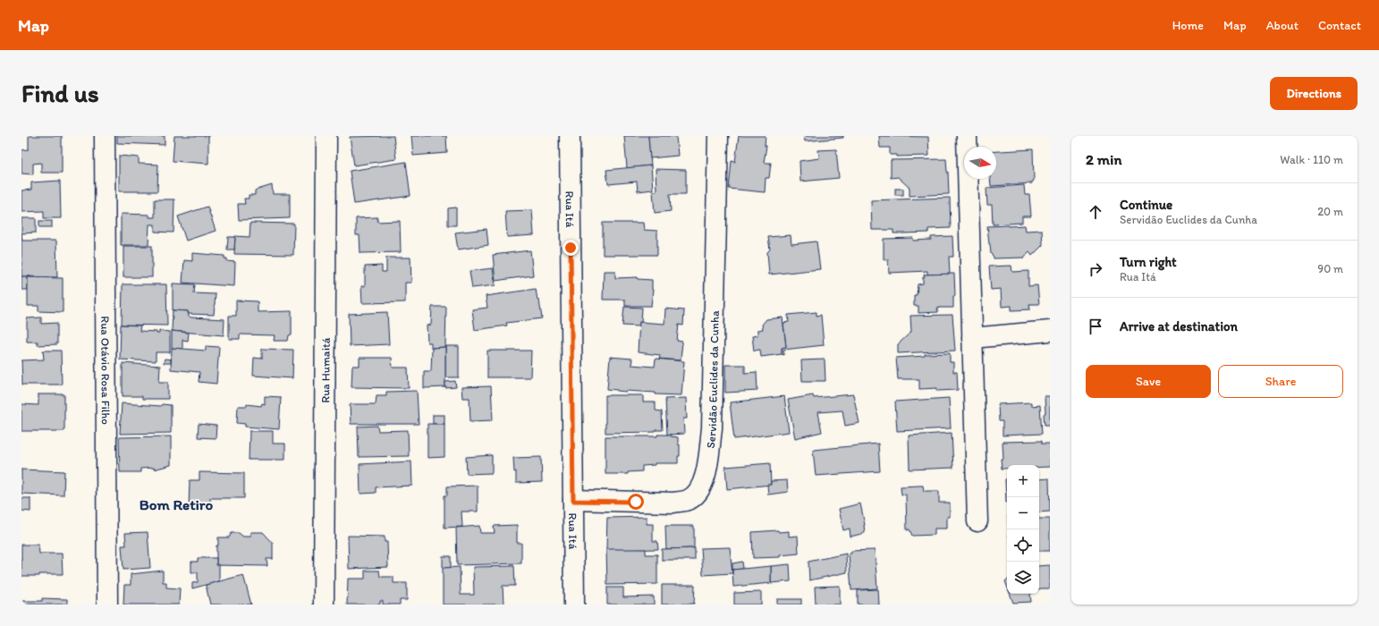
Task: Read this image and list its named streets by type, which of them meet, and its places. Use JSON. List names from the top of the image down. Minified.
{"streets":{"street":["Rua Itá","Rua Otávio Rosa Filho","Rua Humaitá","Servidão Euclides da Cunha"]},"crossings":[["Rua Itá","Servidão Euclides da Cunha"]],"districts":["Bom Retiro"],"north":"right","page":{"header":"Map","nav":["Home","Map","About","Contact"],"buttons":["Directions",["Save","Share"]],"title":"Find us","heading":["2 min","Walk · 110 m"],"list":[["Continue","Servidão Euclides da Cunha","20 m"],["Turn right","Rua Itá","90 m"],"Arrive at destination"],"map_buttons":["+","−"]}}
